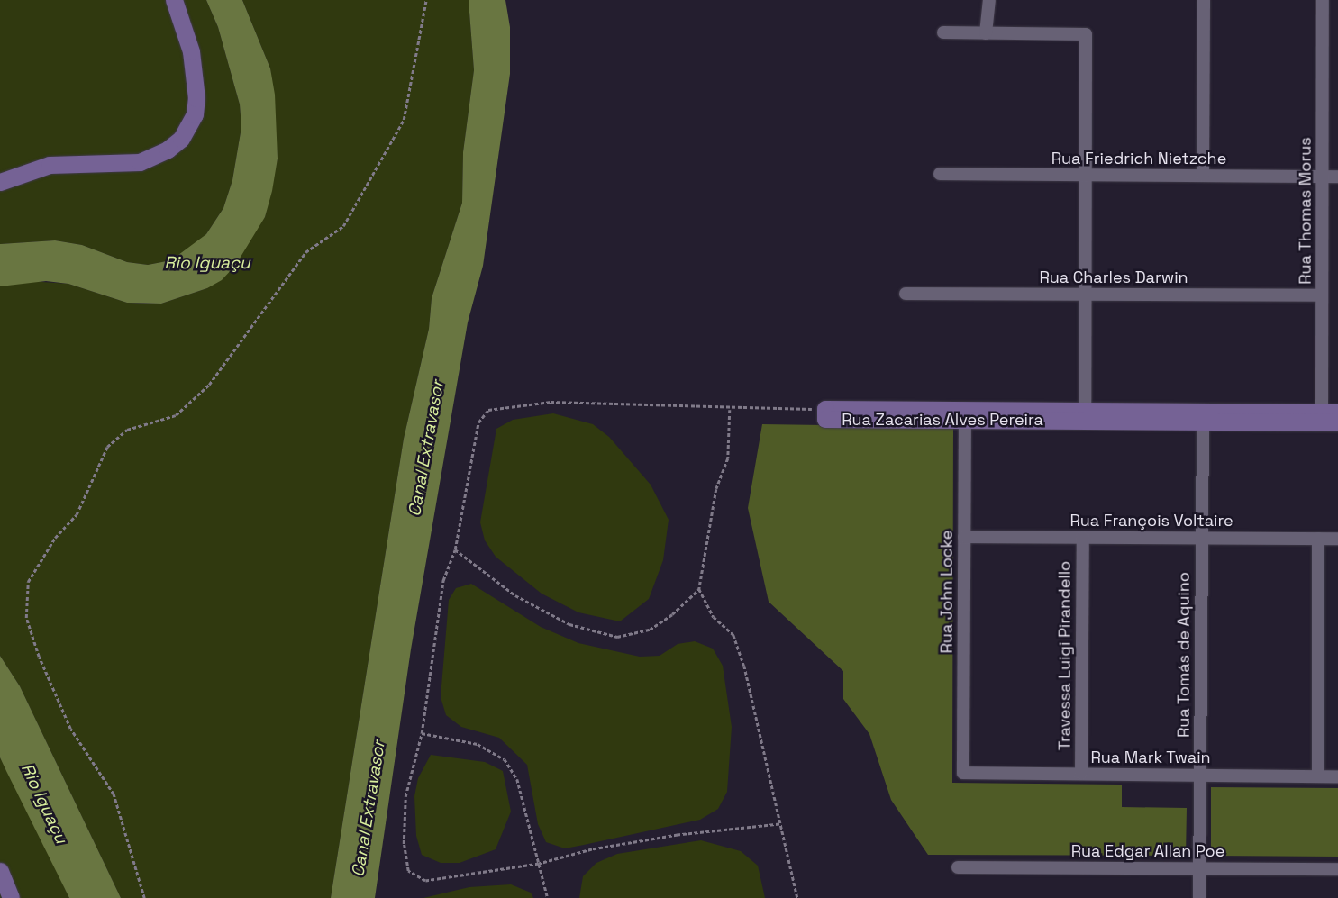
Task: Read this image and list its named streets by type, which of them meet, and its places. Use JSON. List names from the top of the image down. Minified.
{"streets":{"street":["Rua Friedrich Nietzche","Rua Thomas Morus","Rua Charles Darwin","Rua Zacarias Alves Pereira","Rua François Voltaire","Rua John Locke","Rua Tomás de Aquino","Travessa Luigi Pirandello","Rua Mark Twain","Rua Edgar Allan Poe"]},"crossings":[["Rua Friedrich Nietzche","Rua Thomas Morus"],["Rua Thomas Morus","Rua Charles Darwin"],["Rua Thomas Morus","Rua Zacarias Alves Pereira"],["Rua Zacarias Alves Pereira","Rua John Locke"],["Rua Zacarias Alves Pereira","Rua Tomás de Aquino"],["Rua François Voltaire","Rua John Locke"],["Rua François Voltaire","Rua Tomás de Aquino"],["Rua François Voltaire","Travessa Luigi Pirandello"],["Rua John Locke","Rua Mark Twain"],["Rua Tomás de Aquino","Rua Mark Twain"],["Rua Tomás de Aquino","Rua Edgar Allan Poe"],["Travessa Luigi Pirandello","Rua Mark Twain"]],"water":["Rio Iguaçu","Canal Extravasor"]}
